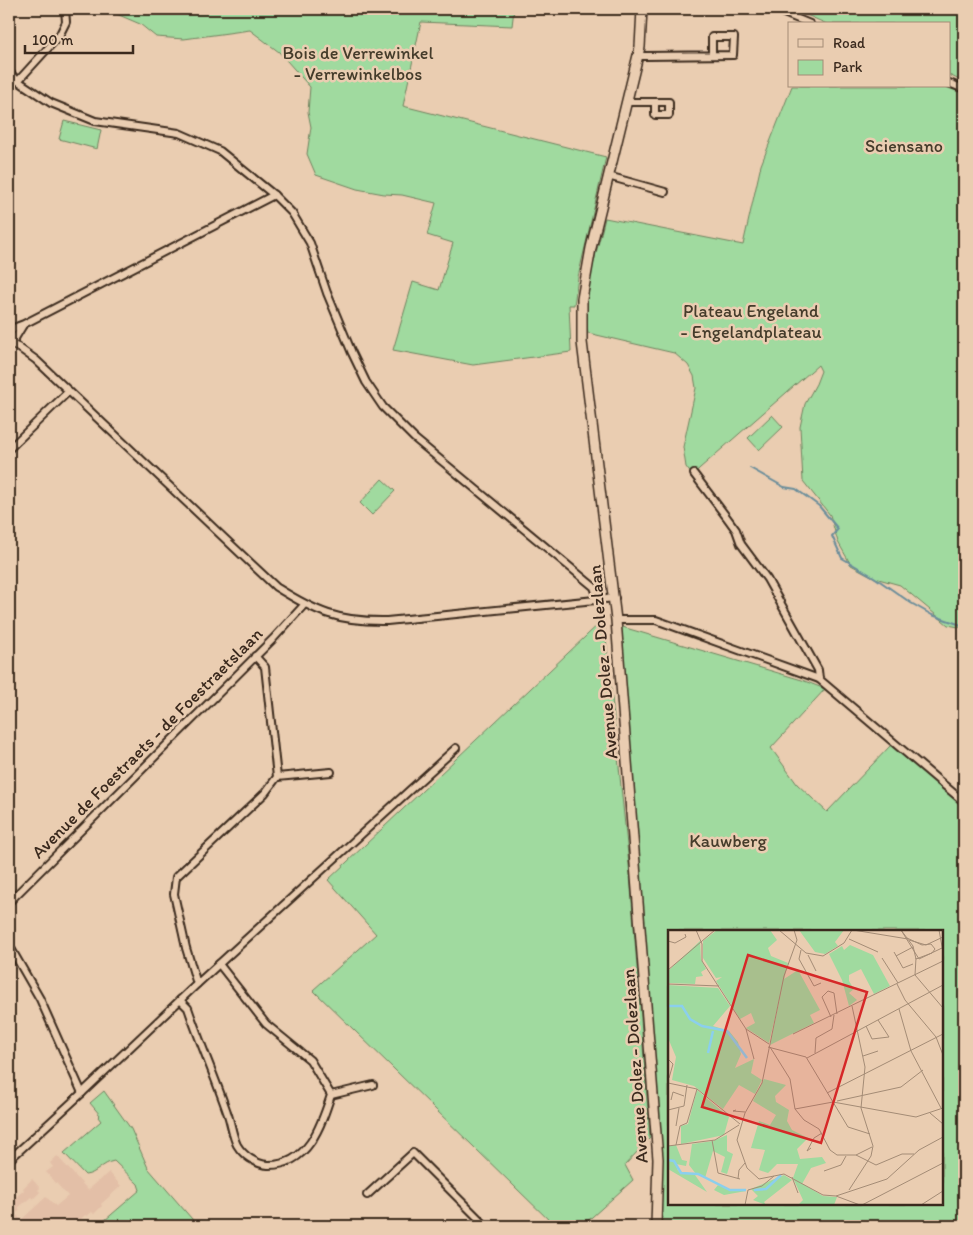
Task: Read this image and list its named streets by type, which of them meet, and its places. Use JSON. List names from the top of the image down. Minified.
{"streets":{"street":["Avenue Dolez - Dolezlaan","Avenue de Foestraets - de Foestraetslaan"]},"parks":["Bois de Verrewinkel - Verrewinkelbos","Sciensano","Plateau Engeland - Engelandplateau","Kauwberg"],"legend":["Road","Park"],"scale_bar":"100 m"}
